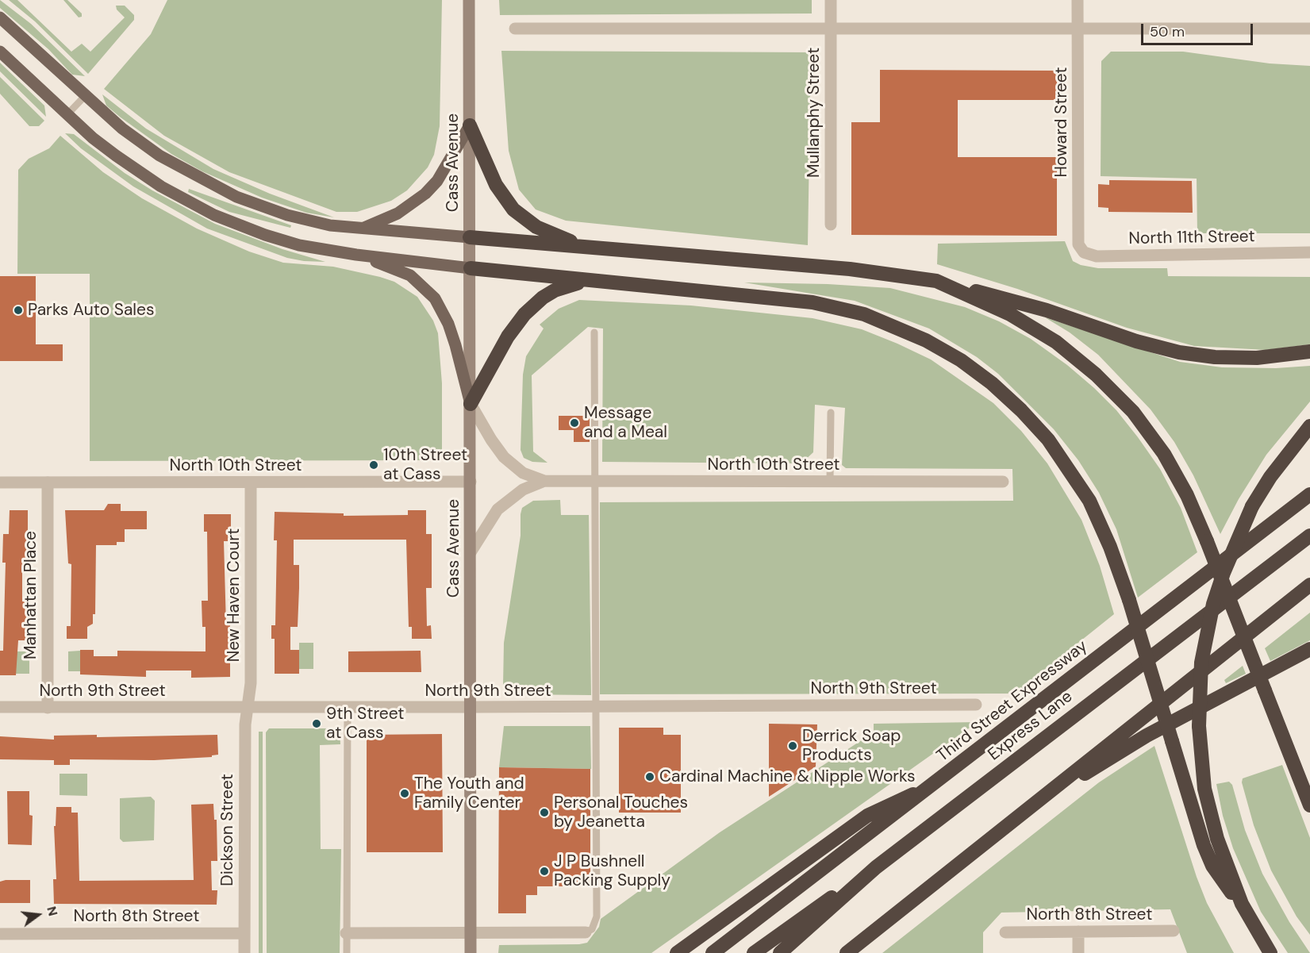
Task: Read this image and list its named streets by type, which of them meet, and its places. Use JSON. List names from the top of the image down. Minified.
{"streets":{"highway":["Third Street Expressway","Express Lane"],"main road":["Cass Avenue"],"street":["Mullanphy Street","Howard Street","North 11th Street","North 10th Street","Manhattan Place","New Haven Court","North 9th Street","Dickson Street","North 8th Street"]},"crossings":[["Howard Street","North 11th Street"],["Cass Avenue","North 10th Street"],["Cass Avenue","North 9th Street"],["North 10th Street","Manhattan Place"],["North 10th Street","New Haven Court"],["Manhattan Place","North 9th Street"],["New Haven Court","North 9th Street"],["New Haven Court","Dickson Street"],["North 9th Street","Dickson Street"],["Dickson Street","North 8th Street"]],"places":["Parks Auto Sales","Message and a Meal","10th Street at Cass","9th Street at Cass","Derrick Soap Products","Cardinal Machine & Nipple Works","The Youth and Family Center","Personal Touches by Jeanetta","J P Bushnell Packing Supply"],"scale_bar":"50 m","north":"right"}
